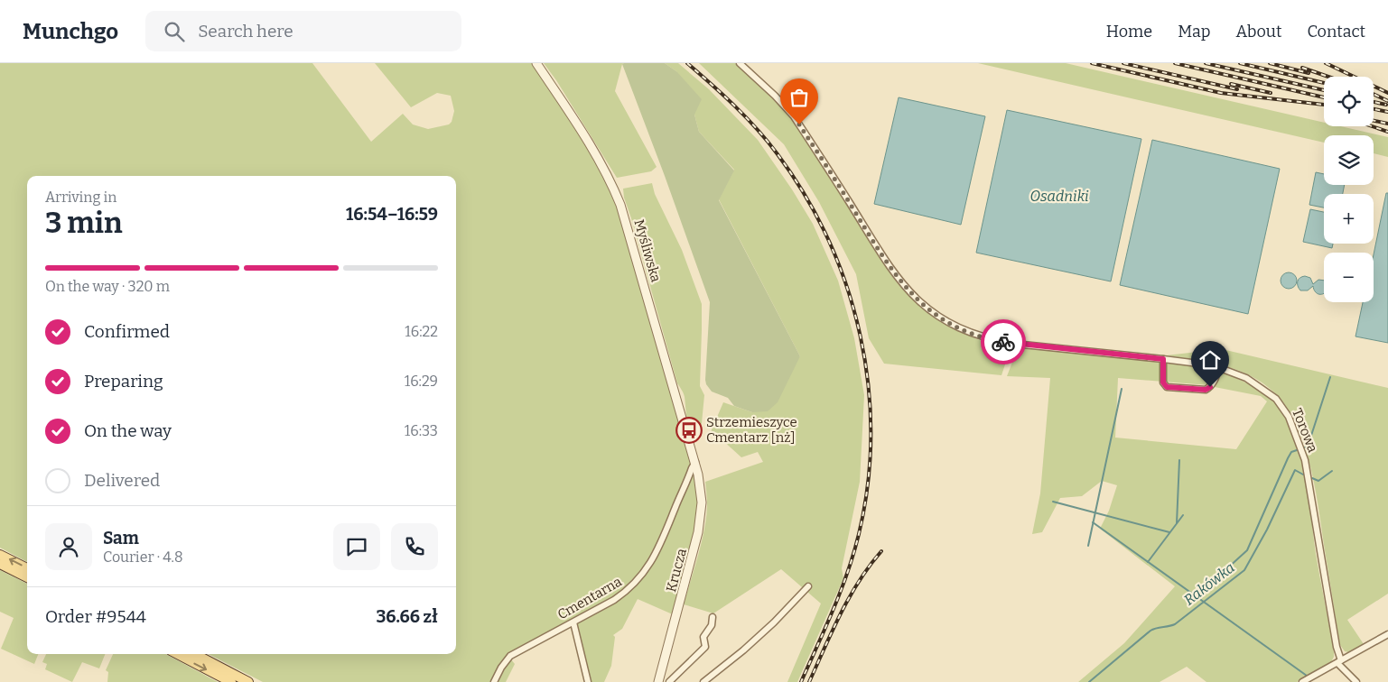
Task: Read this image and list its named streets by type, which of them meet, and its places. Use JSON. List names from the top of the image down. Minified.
{"streets":{"street":["Myśliwska","Torowa","Krucza","Cmentarna"]},"crossings":[["Myśliwska","Krucza"],["Myśliwska","Cmentarna"],["Krucza","Cmentarna"]],"water":["Osadniki","Rakówka"],"places":{"bus stop":["Strzemieszyce Cmentarz [nż]"]},"page":{"header":"Munchgo","search":"Search here","nav":["Home","Map","About","Contact"],"map_buttons":["+","−"],"heading":["3 min","Arriving in","16:54–16:59"],"panel":["Sam","Courier · 4.8","Order #9544","36.66 zł"],"bar":"On the way · 320 m","list":[["Confirmed","16:22"],["Preparing","16:29"],["On the way","16:33"],"Delivered"]}}
